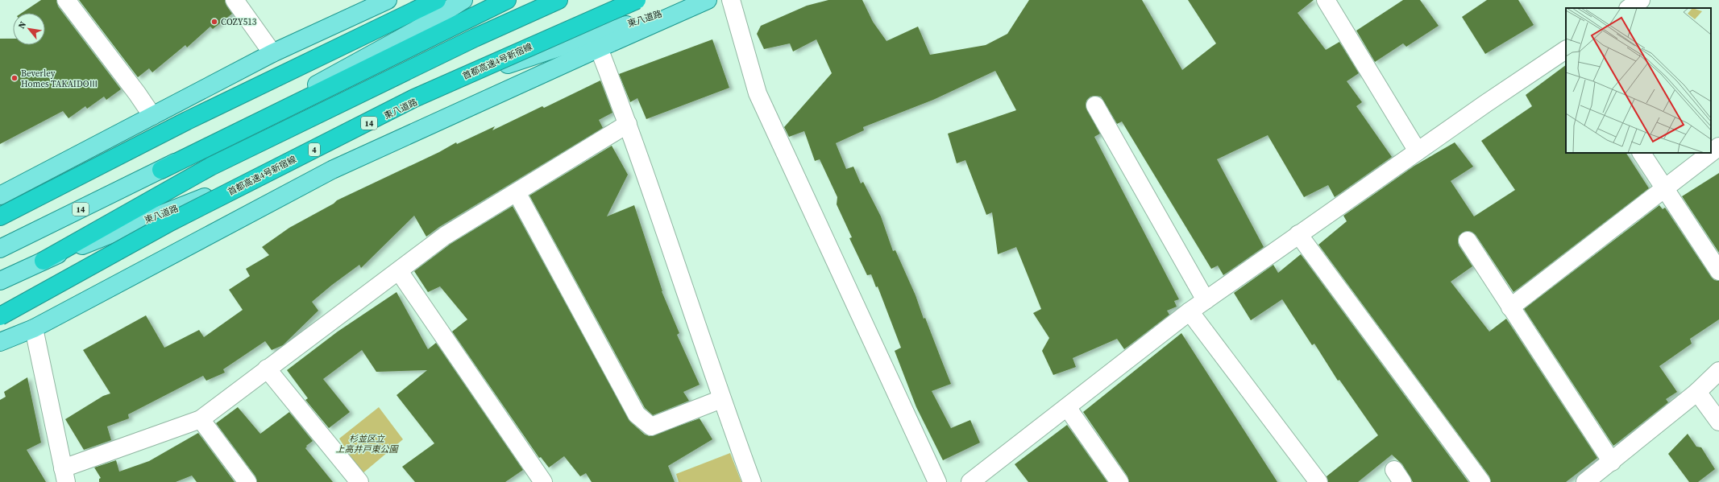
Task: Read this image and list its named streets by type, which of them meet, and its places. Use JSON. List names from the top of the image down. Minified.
{"streets":{"highway":["首都高速4号新宿線","4"],"main road":["東八道路","14"]},"parks":["杉並区立 上高井戸東公園"],"places":["COZY513","Beverley Homes TAKAIDOⅢ"],"north":"top left"}
